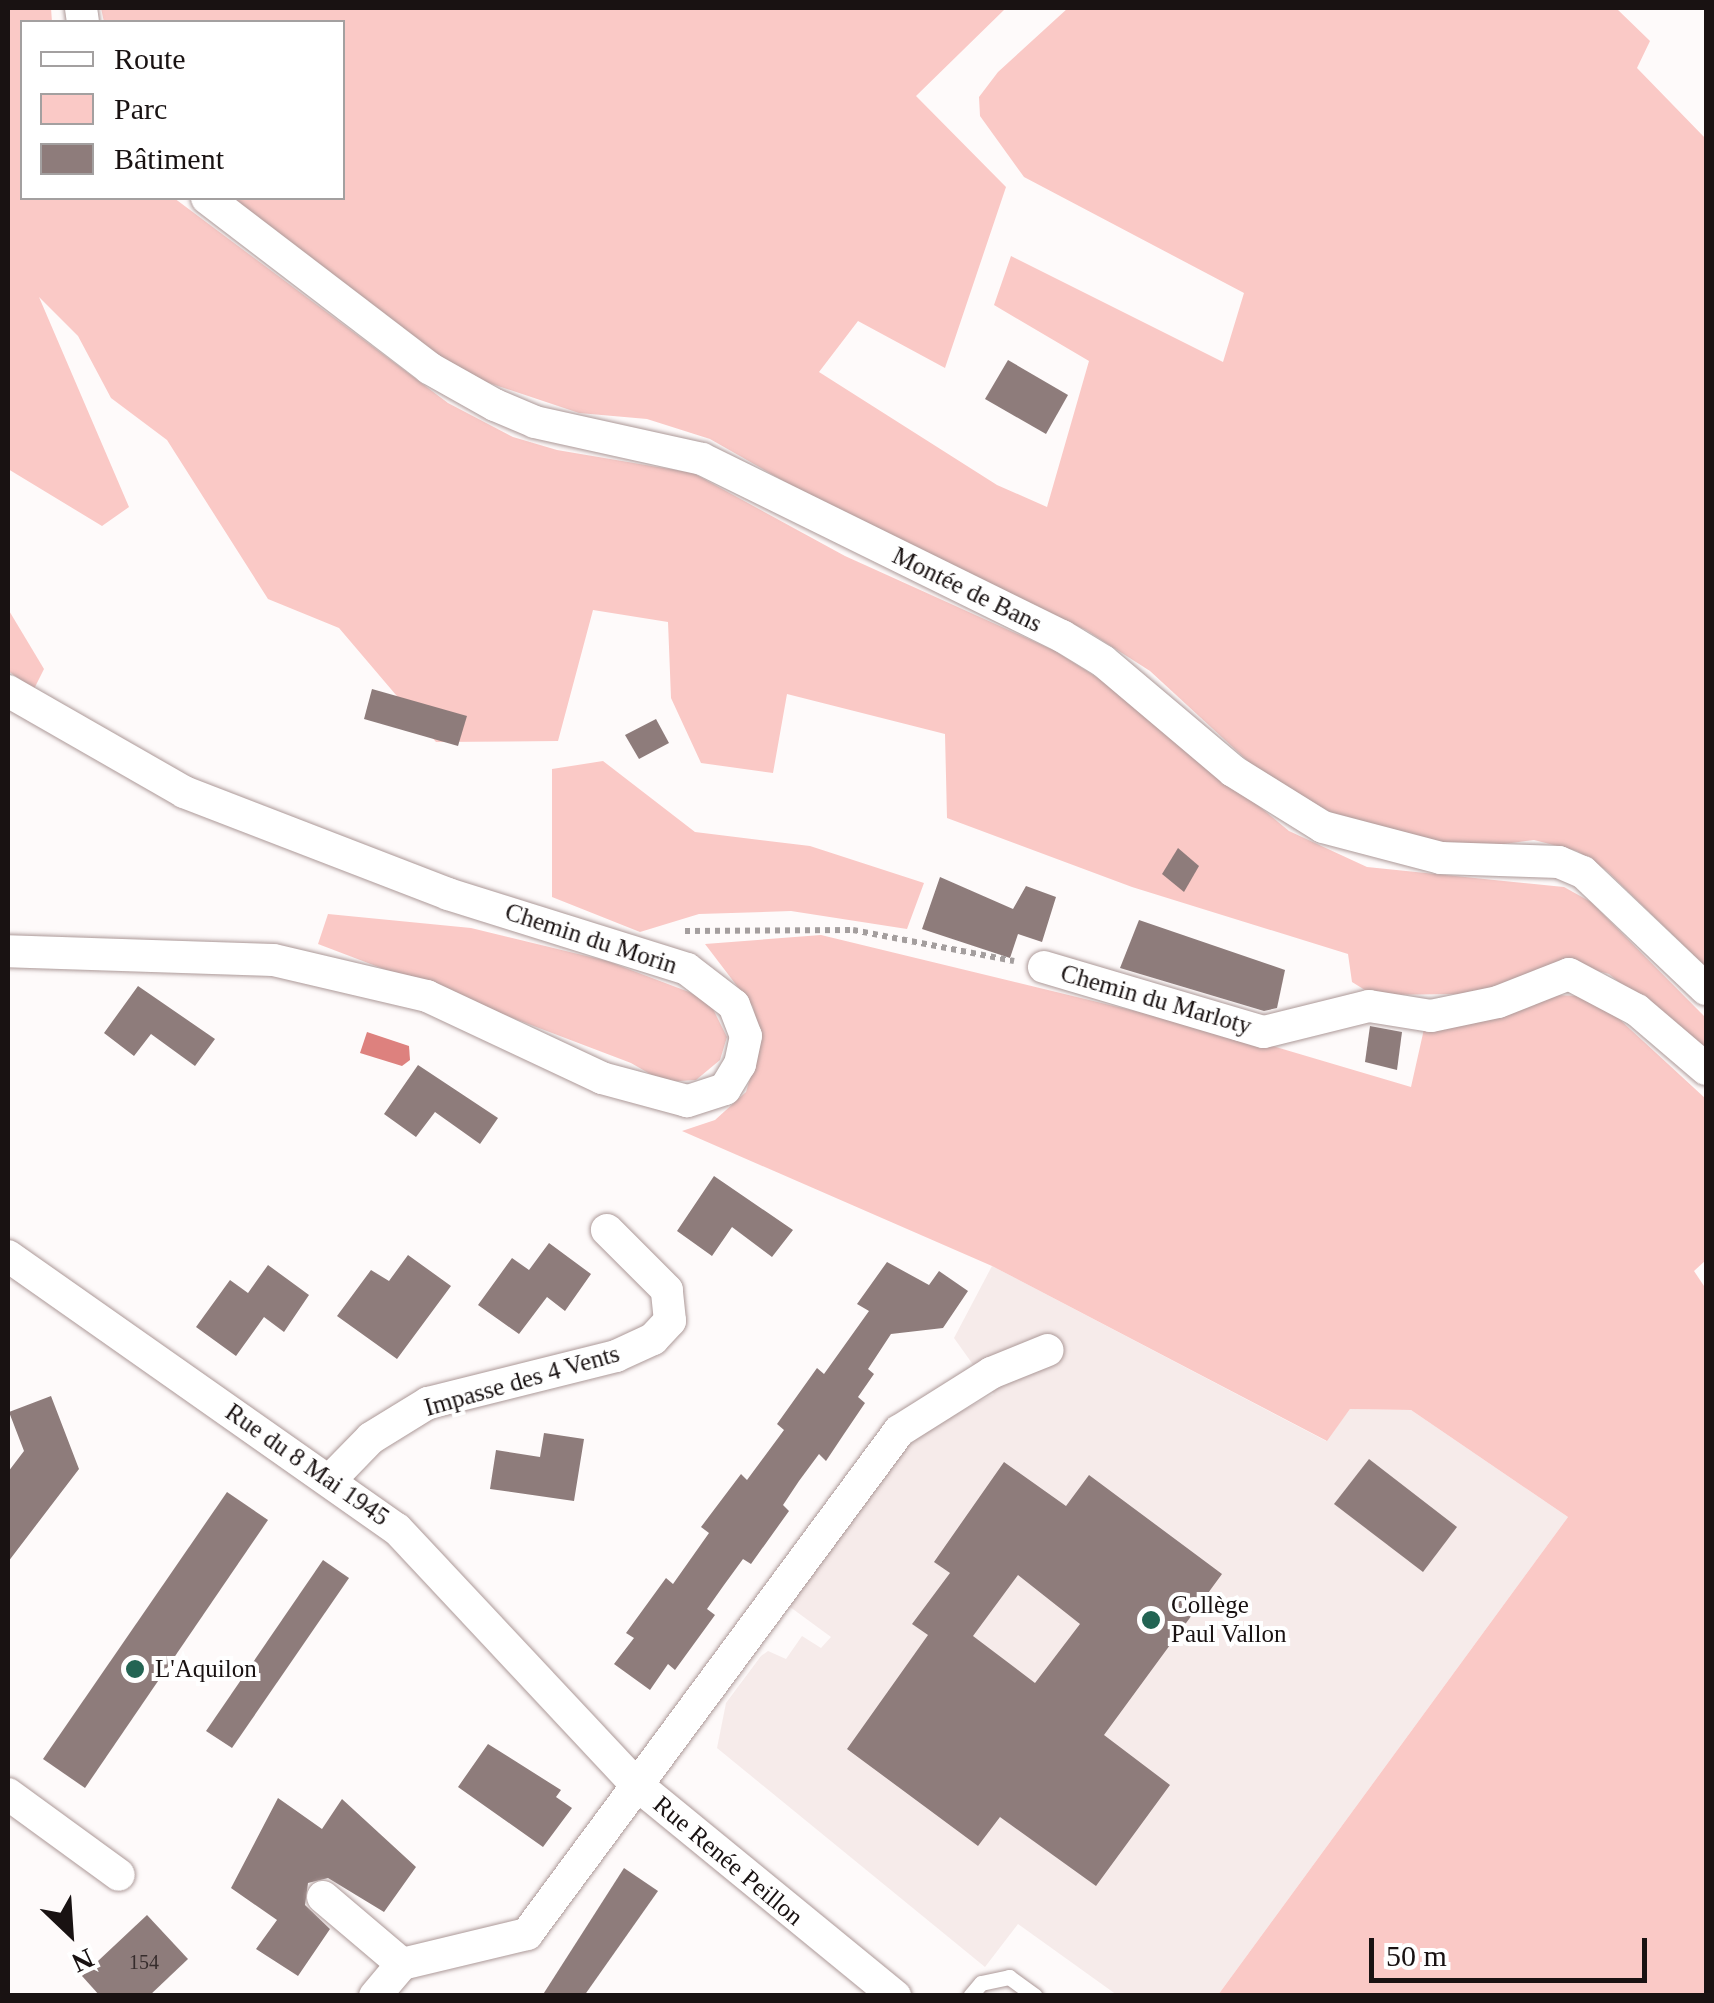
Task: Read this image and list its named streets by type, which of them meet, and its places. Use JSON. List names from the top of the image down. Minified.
{"streets":{"street":["Montée de Bans","Chemin du Morin","Chemin du Marloty","Impasse des 4 Vents","Rue du 8 Mai 1945","Rue Renée Peillon"]},"crossings":[["Impasse des 4 Vents","Rue du 8 Mai 1945"],["Rue du 8 Mai 1945","Rue Renée Peillon"]],"places":["Collège Paul Vallon","L'Aquilon"],"house_numbers":["154"],"legend":["Route","Parc","Bâtiment"],"scale_bar":"50 m","north":"bottom right"}
